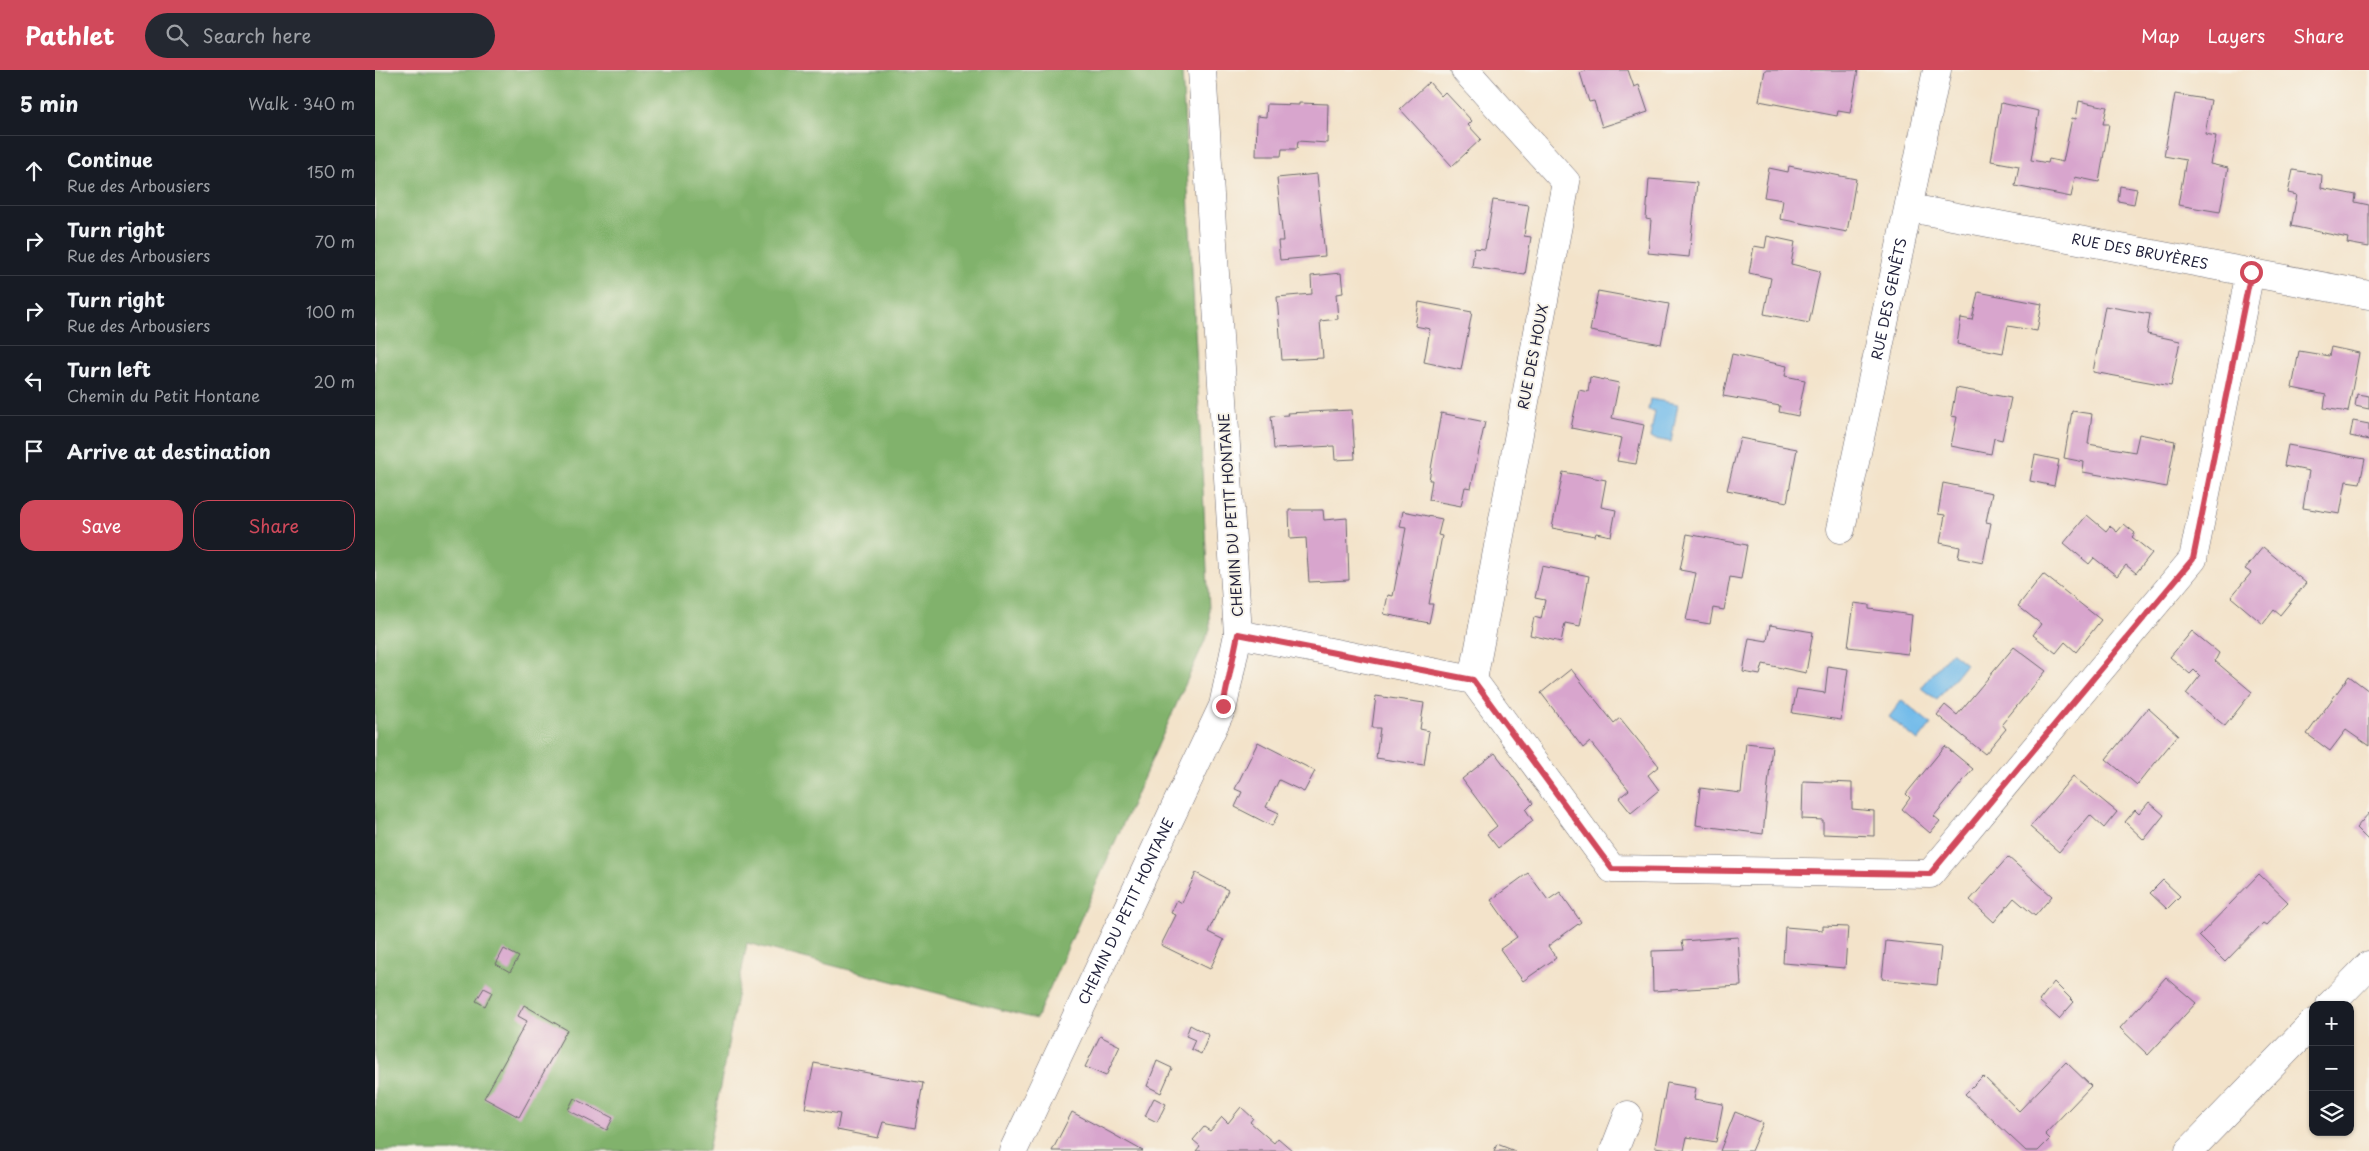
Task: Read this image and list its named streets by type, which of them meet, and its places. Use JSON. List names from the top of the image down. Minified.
{"streets":{"street":["RUE DES BRUYÈRES","RUE DES GENÊTS","RUE DES HOUX","CHEMIN DU PETIT HONTANE"]},"crossings":[["RUE DES BRUYÈRES","RUE DES GENÊTS"]],"page":{"header":"Pathlet","search":"Search here","nav":["Map","Layers","Share"],"heading":["5 min","Walk · 340 m"],"list":[["Continue","Rue des Arbousiers","150 m"],["Turn right","Rue des Arbousiers","70 m"],["Turn right","Rue des Arbousiers","100 m"],["Turn left","Chemin du Petit Hontane","20 m"],"Arrive at destination"],"buttons":["Save","Share"],"map_buttons":["+","−"]}}
